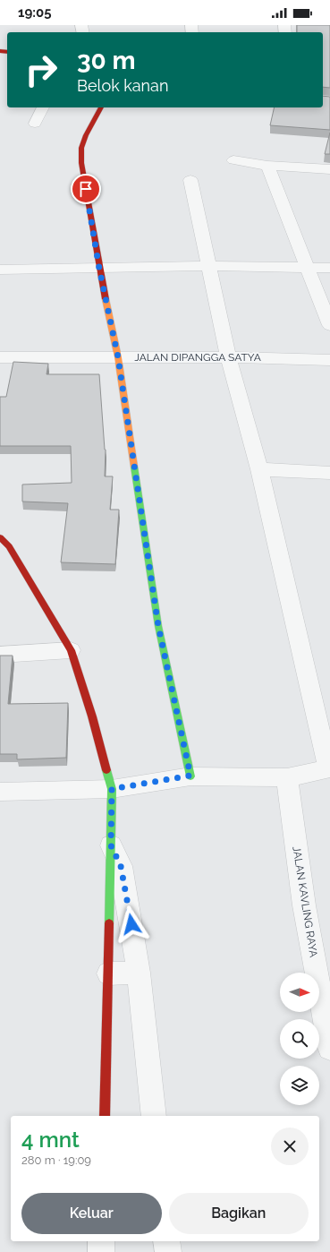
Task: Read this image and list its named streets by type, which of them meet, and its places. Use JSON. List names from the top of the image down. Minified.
{"streets":{"street":["JALAN DIPANGGA SATYA","JALAN KAVLING RAYA"]},"north":"right","page":{"status":"19:05","turn":["30 m","Belok kanan"],"heading":["4 mnt","280 m · 19:09"],"buttons":["Keluar","Bagikan"]}}
